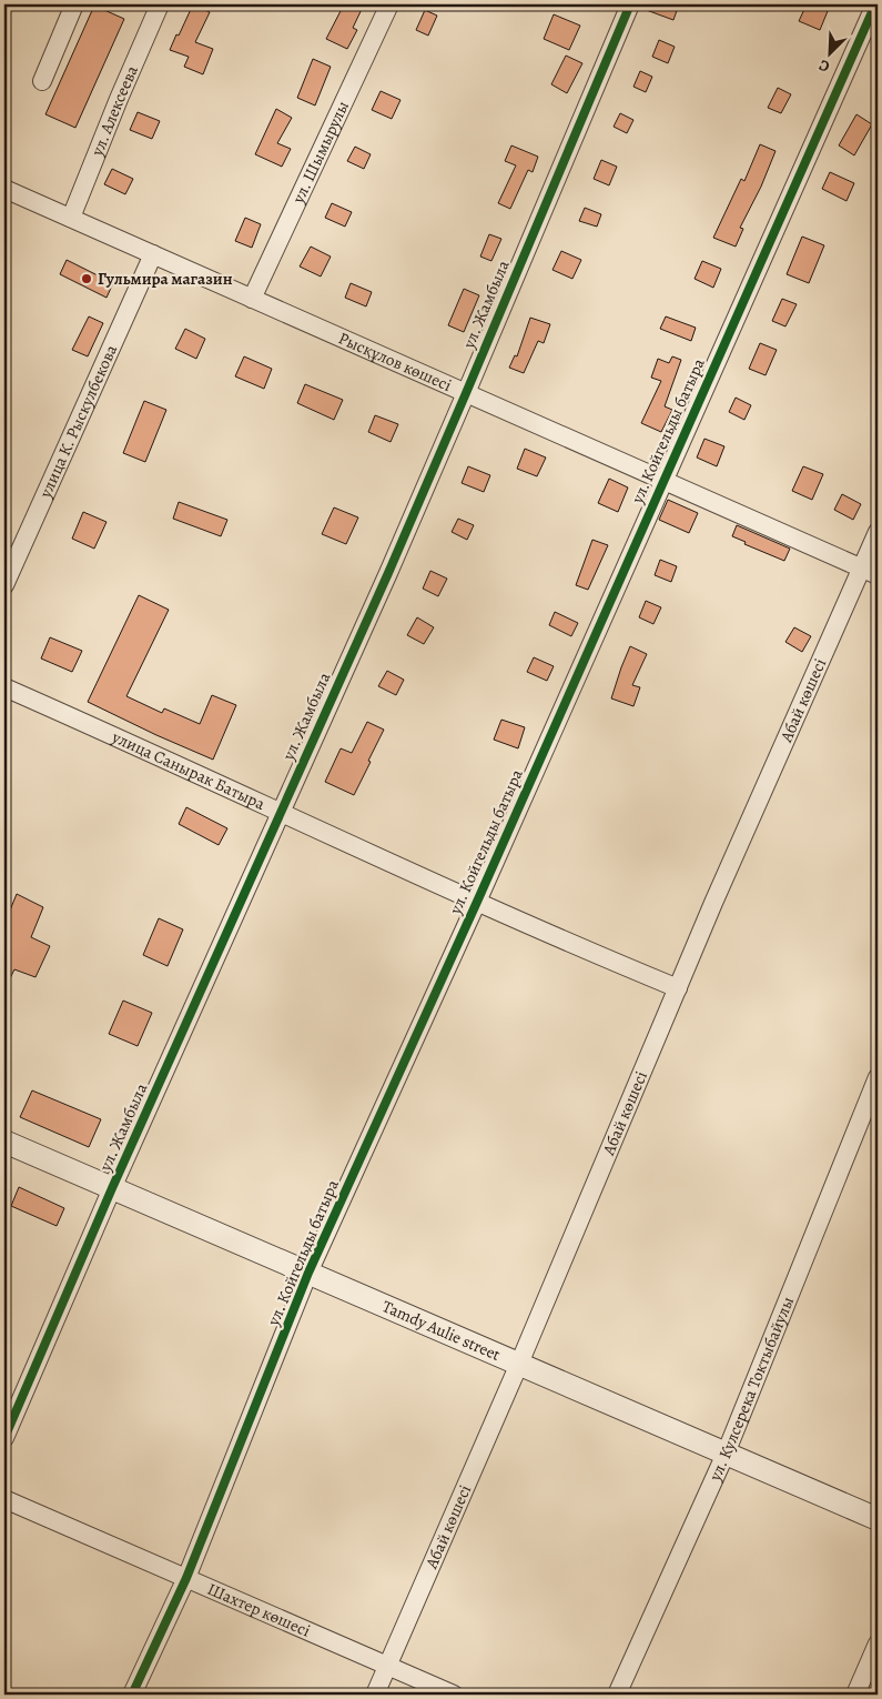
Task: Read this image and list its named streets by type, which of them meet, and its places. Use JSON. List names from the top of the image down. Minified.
{"streets":{"street":["ул. Алексеева","ул. Шымырулы","ул. Жамбыла","Рысқұлов көшесі","улица К. Рыскулбекова","ул. Койгельды батыра","Абай көшесі","улица Санырак Батыра","Tamdy Aulie street","ул. Кулсерека Токтыбайулы","Шахтер көшесі"]},"crossings":[["ул. Алексеева","Рысқұлов көшесі"],["ул. Шымырулы","Рысқұлов көшесі"],["ул. Жамбыла","Рысқұлов көшесі"],["ул. Жамбыла","улица Санырак Батыра"],["ул. Жамбыла","Tamdy Aulie street"],["Рысқұлов көшесі","улица К. Рыскулбекова"],["Рысқұлов көшесі","ул. Койгельды батыра"],["Рысқұлов көшесі","Абай көшесі"],["ул. Койгельды батыра","улица Санырак Батыра"],["ул. Койгельды батыра","Tamdy Aulie street"],["ул. Койгельды батыра","Шахтер көшесі"],["Абай көшесі","улица Санырак Батыра"],["Абай көшесі","Tamdy Aulie street"],["Абай көшесі","Шахтер көшесі"],["Tamdy Aulie street","ул. Кулсерека Токтыбайулы"]],"places":["Гульмира магазин"],"north":"bottom left"}
